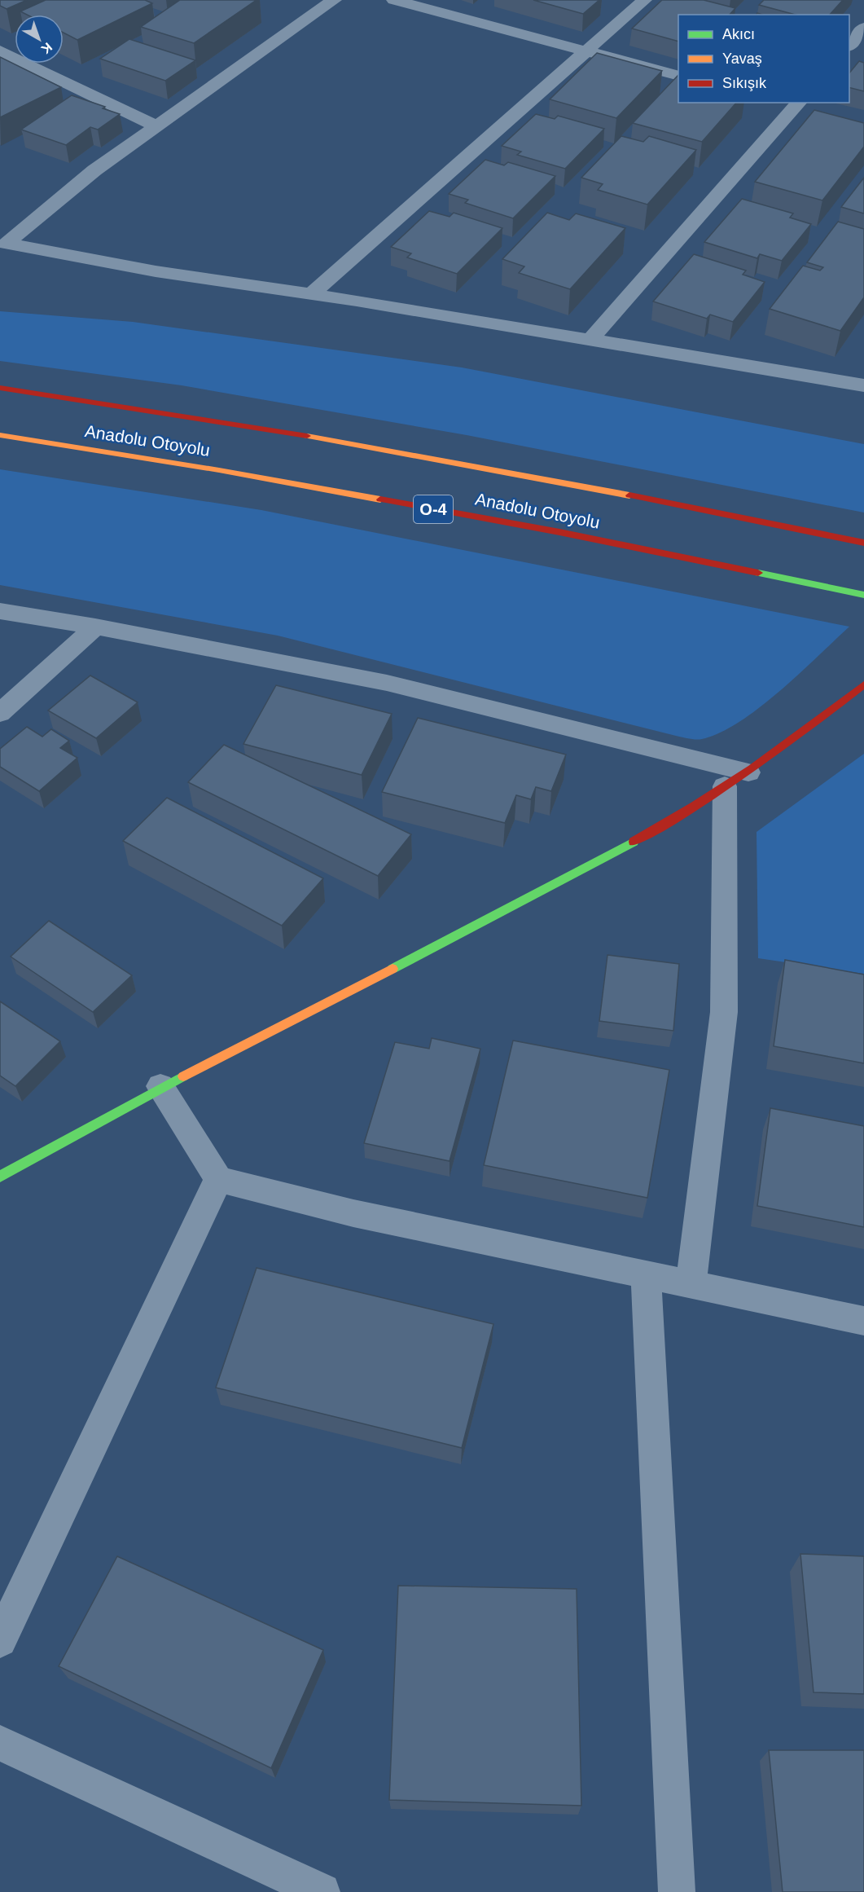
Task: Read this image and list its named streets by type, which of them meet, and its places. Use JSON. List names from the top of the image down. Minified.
{"streets":{"main road":["Anadolu Otoyolu","O-4"]},"legend":["Akıcı","Yavaş","Sıkışık"],"north":"bottom right"}
